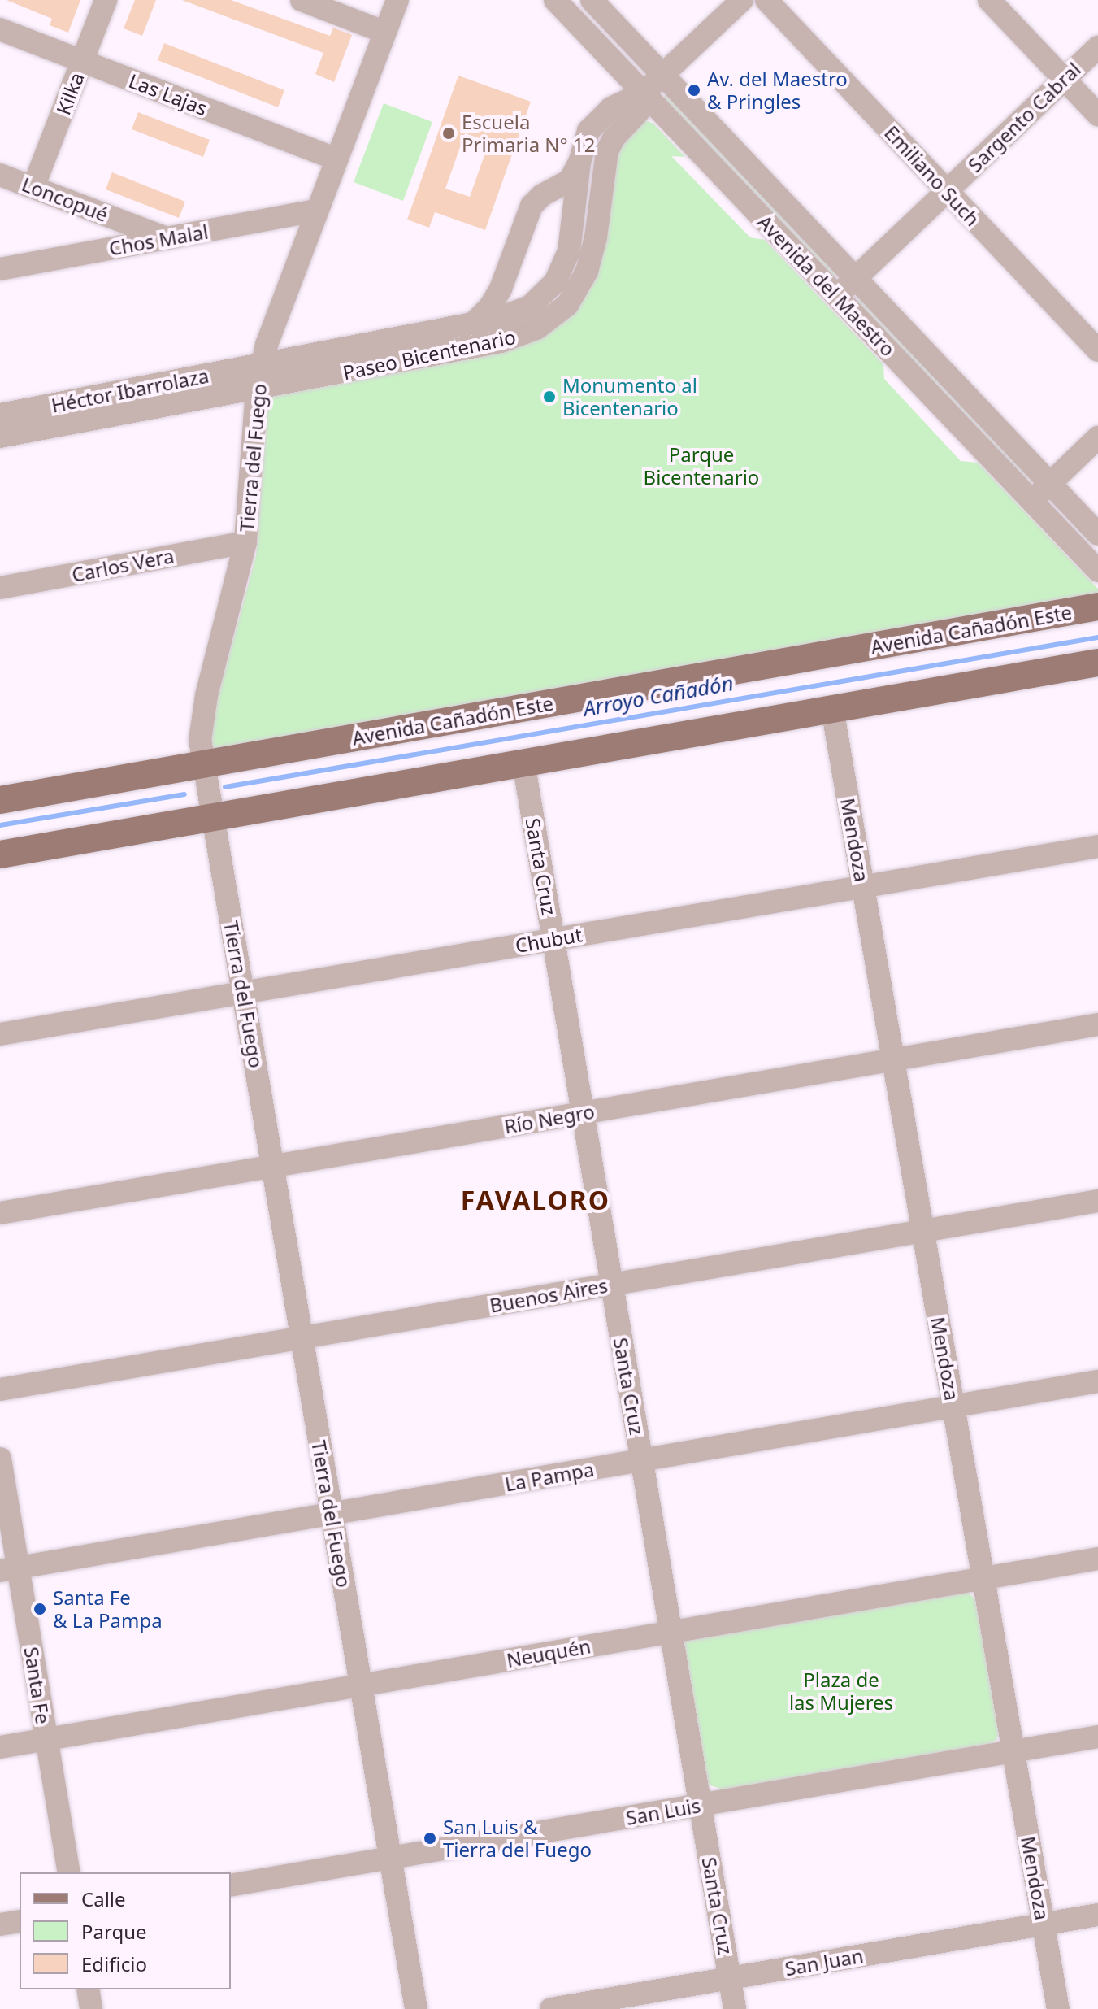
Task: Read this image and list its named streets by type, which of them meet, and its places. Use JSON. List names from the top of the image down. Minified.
{"streets":{"main road":["Avenida Cañadón Este"],"street":["Kilka","Las Lajas","Sargento Cabral","Emiliano Such","Loncopué","Chos Malal","Avenida del Maestro","Paseo Bicentenario","Héctor Ibarrolaza","Tierra del Fuego","Carlos Vera","Mendoza","Santa Cruz","Chubut","Río Negro","Buenos Aires","La Pampa","Neuquén","Santa Fe","San Luis","San Juan"]},"crossings":[["Kilka","Las Lajas"],["Kilka","Loncopué"],["Las Lajas","Tierra del Fuego"],["Sargento Cabral","Emiliano Such"],["Sargento Cabral","Avenida del Maestro"],["Loncopué","Chos Malal"],["Chos Malal","Tierra del Fuego"],["Avenida del Maestro","Paseo Bicentenario"],["Paseo Bicentenario","Héctor Ibarrolaza"],["Paseo Bicentenario","Tierra del Fuego"],["Héctor Ibarrolaza","Tierra del Fuego"],["Tierra del Fuego","Carlos Vera"],["Tierra del Fuego","Avenida Cañadón Este"],["Tierra del Fuego","Chubut"],["Tierra del Fuego","Río Negro"],["Tierra del Fuego","Buenos Aires"],["Tierra del Fuego","La Pampa"],["Tierra del Fuego","Neuquén"],["Tierra del Fuego","San Luis"],["Mendoza","Chubut"],["Mendoza","Río Negro"],["Mendoza","Buenos Aires"],["Mendoza","La Pampa"],["Mendoza","Neuquén"],["Mendoza","San Luis"],["Mendoza","San Juan"],["Santa Cruz","Chubut"],["Santa Cruz","Río Negro"],["Santa Cruz","Buenos Aires"],["Santa Cruz","La Pampa"],["Santa Cruz","Neuquén"],["Santa Cruz","San Luis"],["Santa Cruz","San Juan"],["La Pampa","Santa Fe"],["Neuquén","Santa Fe"]],"districts":["FAVALORO"],"water":["Arroyo Cañadón"],"parks":["Parque Bicentenario","Plaza de las Mujeres"],"places":["Av. del Maestro & Pringles","Escuela Primaria N° 12","Monumento al Bicentenario","Santa Fe & La Pampa","San Luis & Tierra del Fuego"],"legend":["Calle","Parque","Edificio"]}
